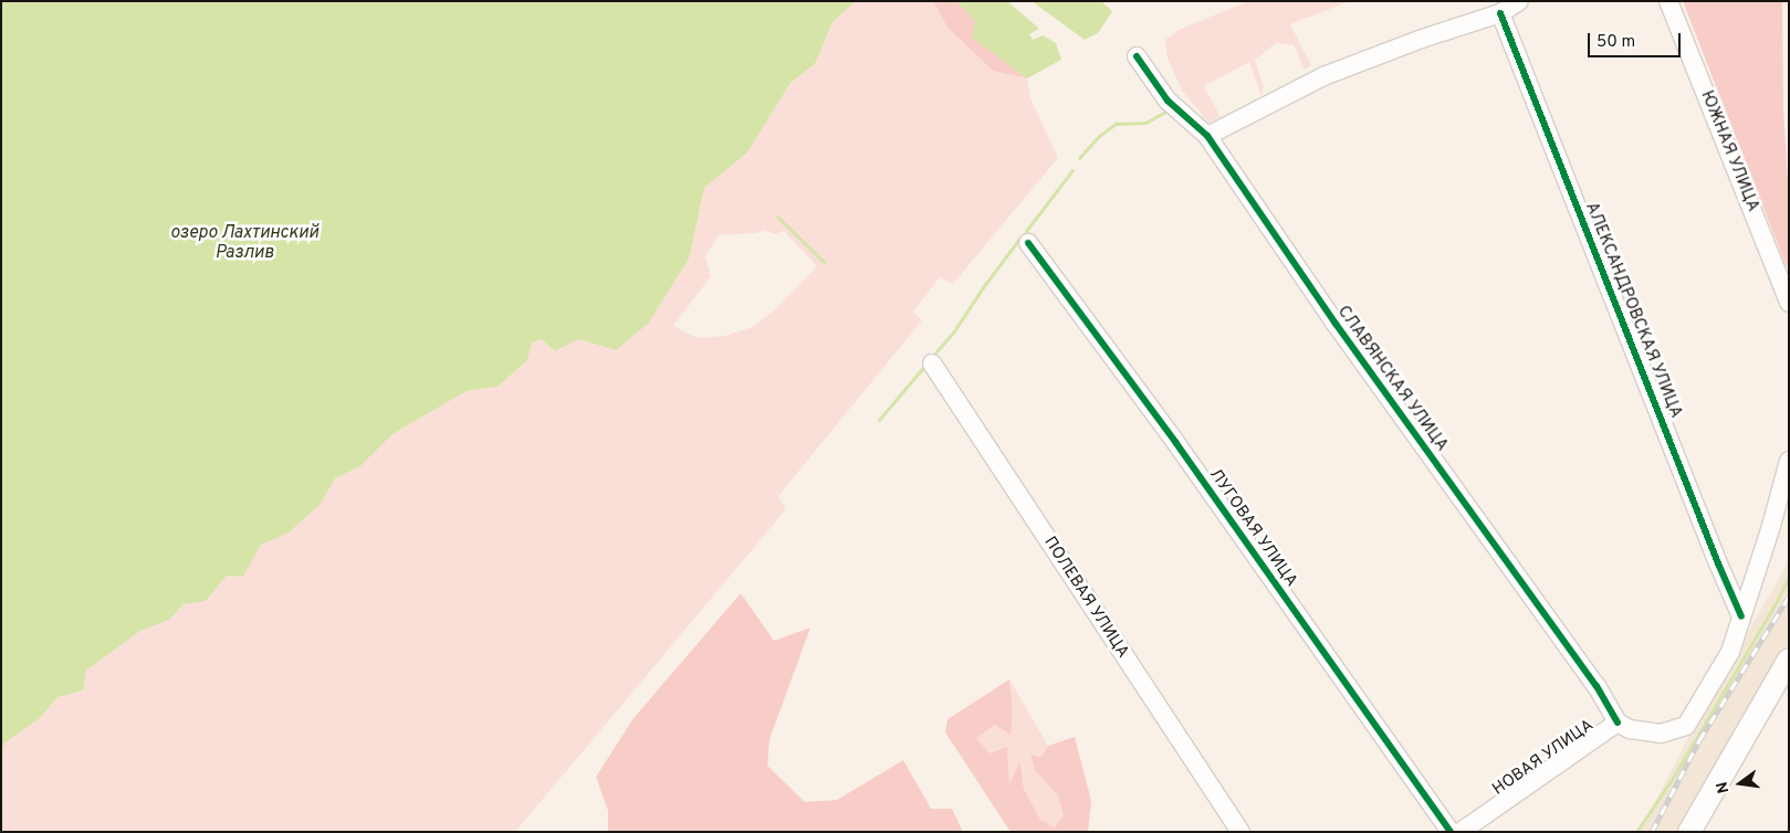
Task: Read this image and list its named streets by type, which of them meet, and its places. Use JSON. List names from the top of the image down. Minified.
{"streets":{"street":["ЮЖНАЯ УЛИЦА","АЛЕКСАНДРОВСКАЯ УЛИЦА","СЛАВЯНСКАЯ УЛИЦА","ЛУГОВАЯ УЛИЦА","ПОЛЕВАЯ УЛИЦА","НОВАЯ УЛИЦА"]},"crossings":[["АЛЕКСАНДРОВСКАЯ УЛИЦА","НОВАЯ УЛИЦА"],["СЛАВЯНСКАЯ УЛИЦА","НОВАЯ УЛИЦА"]],"water":["озеро Лахтинский Разлив"],"scale_bar":"50 m","north":"left"}
